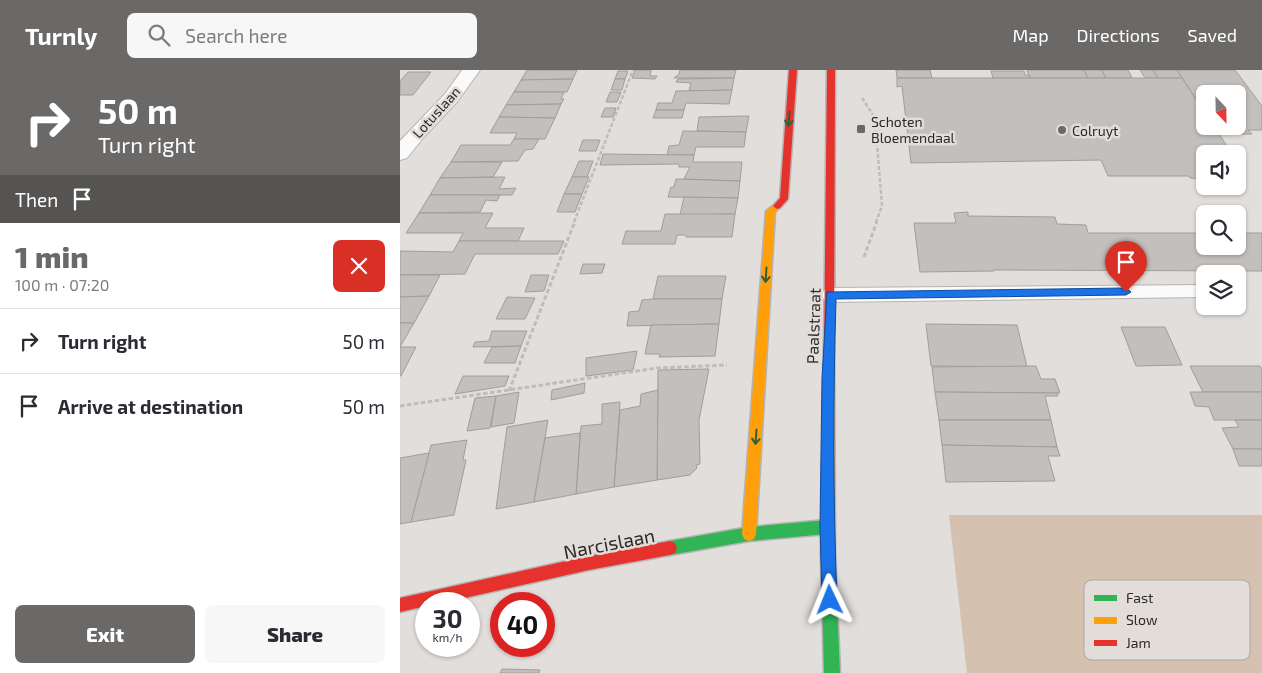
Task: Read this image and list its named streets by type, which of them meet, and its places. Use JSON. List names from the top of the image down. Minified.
{"streets":{"street":["Lotuslaan","Paalstraat","Narcislaan"]},"crossings":[["Paalstraat","Narcislaan"]],"places":{"transit":["Schoten Bloemendaal"],"other":["Colruyt"]},"legend":["Fast","Slow","Jam"],"north":"bottom","page":{"header":"Turnly","search":"Search here","nav":["Map","Directions","Saved"],"turn":["50 m","Turn right"],"then":"Then","heading":["1 min","100 m · 07:20"],"list":[{"name":"Turn right","value":"50 m"},{"name":"Arrive at destination","value":"50 m"}],"speed":"30 km/h","limit":"40","buttons":["Exit","Share"]}}
